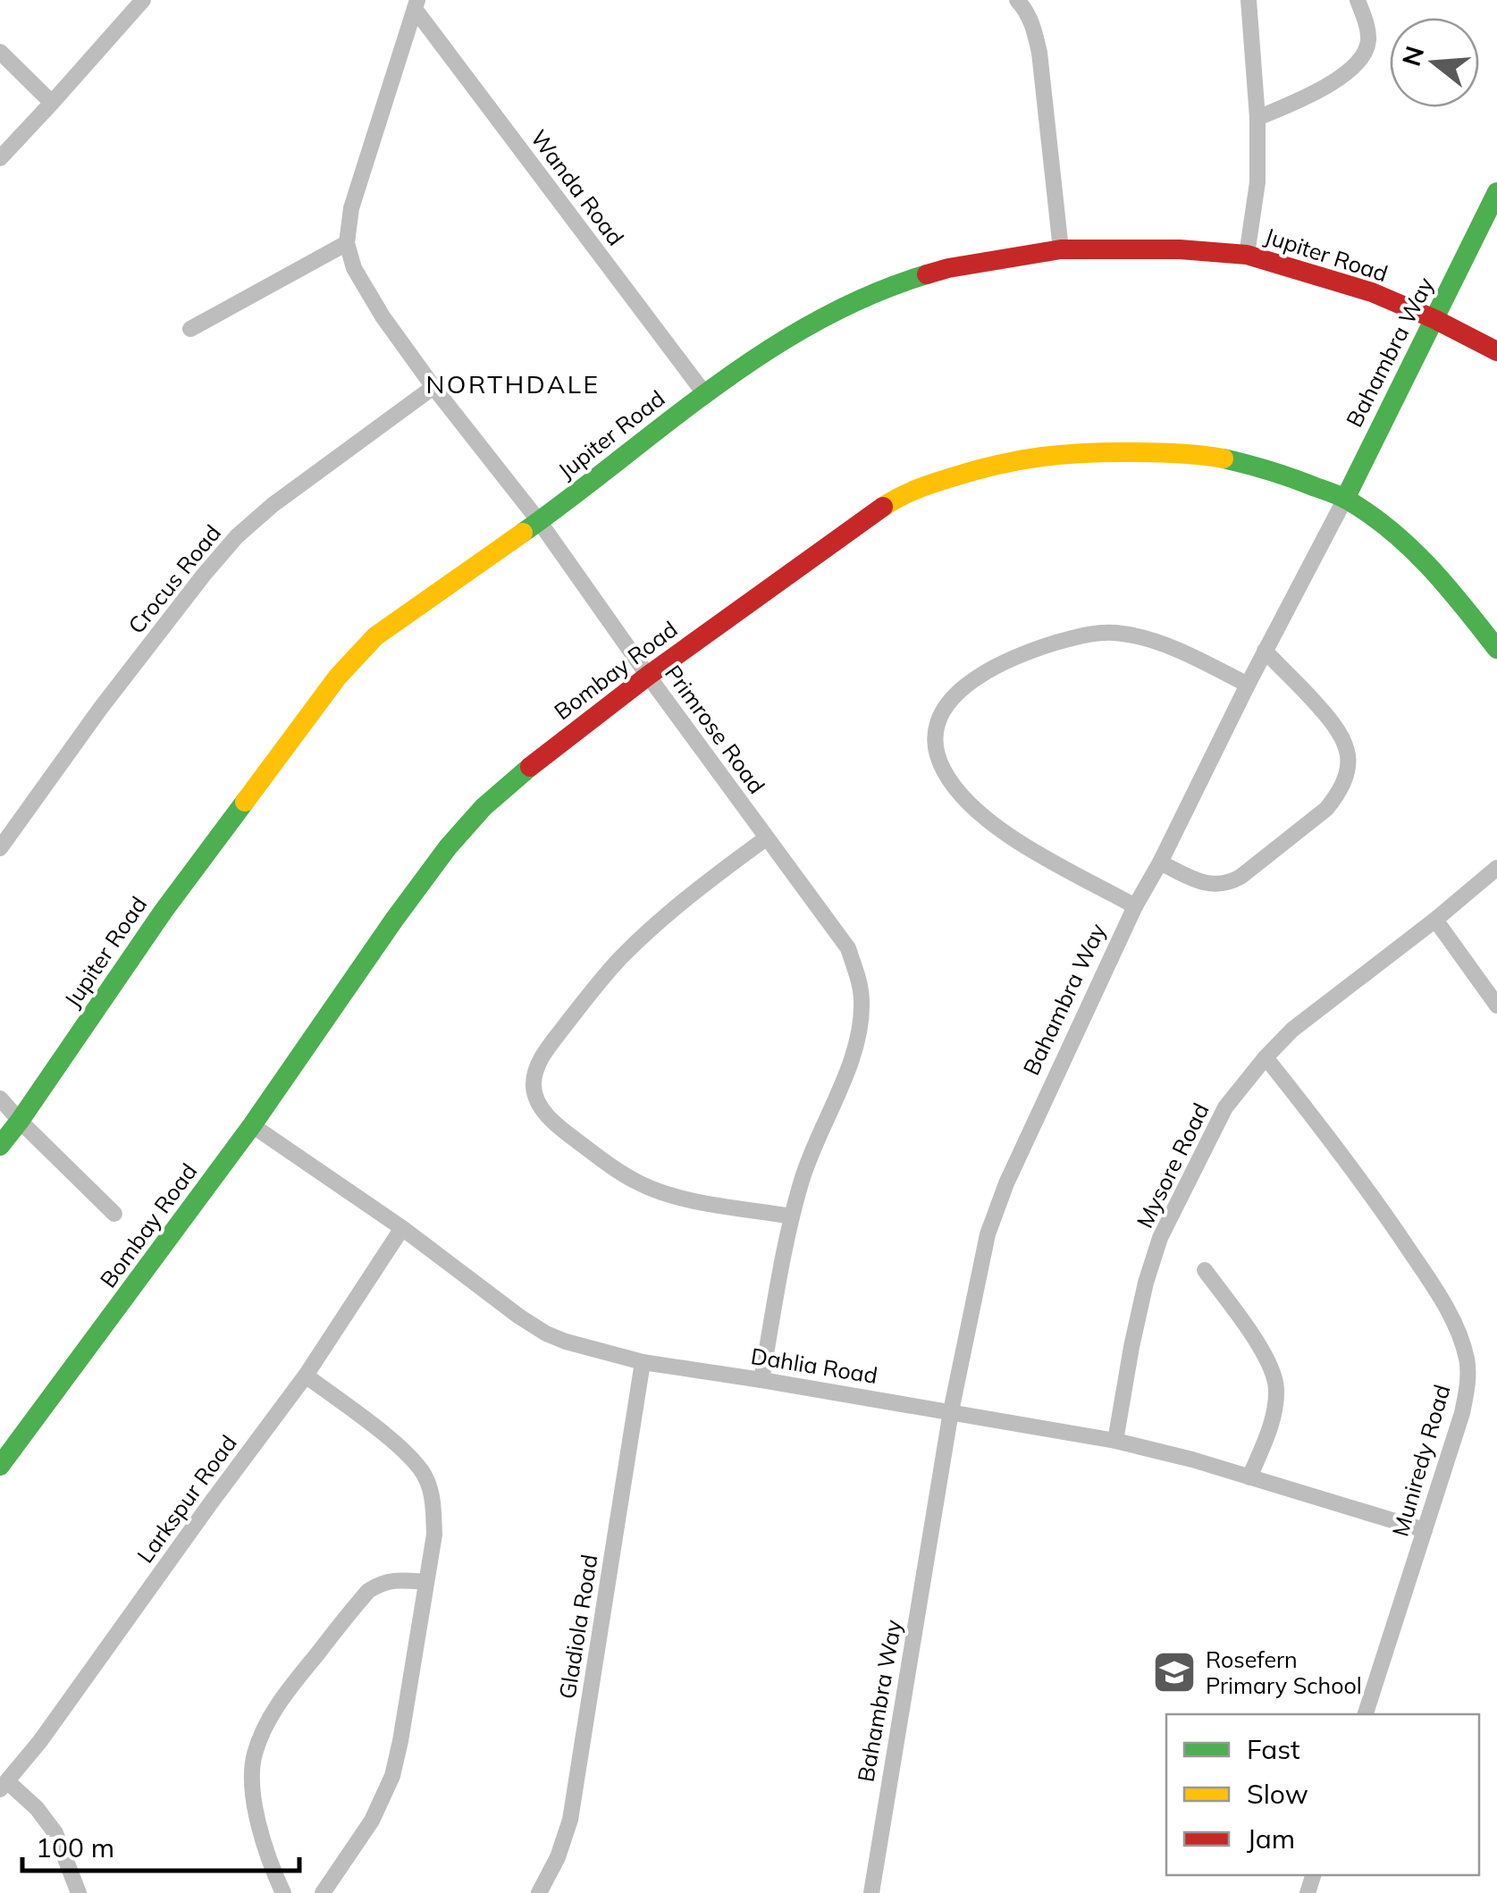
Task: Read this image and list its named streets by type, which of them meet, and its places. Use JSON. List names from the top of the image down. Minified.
{"streets":{"street":["Wanda Road","Jupiter Road","Bahambra Way","Crocus Road","Bombay Road","Primrose Road","Mysore Road","Dahlia Road","Muniredy Road","Larkspur Road","Gladiola Road"]},"crossings":[["Wanda Road","Jupiter Road"],["Jupiter Road","Bahambra Way"],["Jupiter Road","Primrose Road"],["Bahambra Way","Bombay Road"],["Bahambra Way","Dahlia Road"],["Crocus Road","Primrose Road"],["Bombay Road","Primrose Road"],["Bombay Road","Dahlia Road"],["Primrose Road","Dahlia Road"],["Mysore Road","Dahlia Road"],["Mysore Road","Muniredy Road"],["Dahlia Road","Muniredy Road"],["Dahlia Road","Larkspur Road"],["Dahlia Road","Gladiola Road"]],"districts":["NORTHDALE"],"places":{"school or university":["Rosefern Primary School"]},"legend":["Fast","Slow","Jam"],"scale_bar":"100 m","north":"left"}
